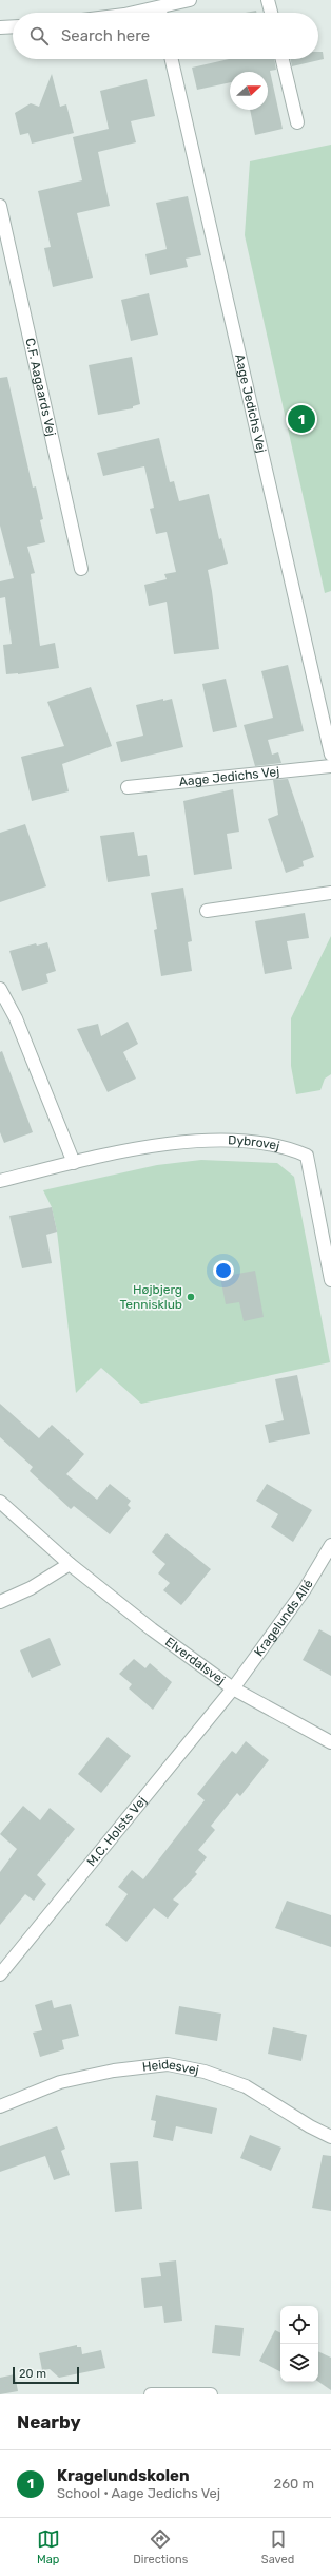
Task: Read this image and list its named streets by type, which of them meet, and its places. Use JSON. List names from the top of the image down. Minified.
{"streets":{"street":["C.F. Aagaards Vej","Aage Jedichs Vej","Dybrovej","Kragelunds Allé","Elverdalsvej","M.C. Holsts Vej","Heidesvej"]},"crossings":[["Kragelunds Allé","Elverdalsvej"],["Kragelunds Allé","M.C. Holsts Vej"],["Elverdalsvej","M.C. Holsts Vej"]],"places":["Højbjerg Tennisklub"],"scale_bar":"20 m","north":"right","page":{"search":"Search here","pins":"1","scale":"20 m","heading":"Nearby","list":[{"mark":"1","name":"Kragelundskolen","note":"School · Aage Jedichs Vej","value":"260 m"}],"nav":["Map","Directions","Saved"]}}
